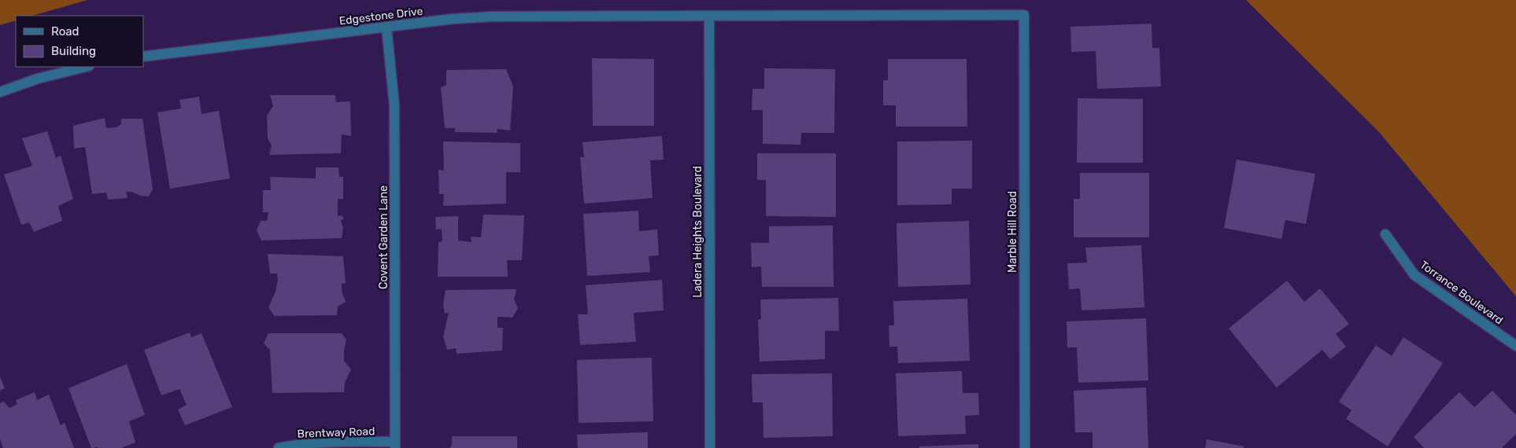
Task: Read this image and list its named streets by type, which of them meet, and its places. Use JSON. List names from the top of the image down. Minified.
{"streets":{"street":["Edgestone Drive","Ladera Heights Boulevard","Marble Hill Road","Covent Garden Lane","Torrance Boulevard","Brentway Road"]},"crossings":[["Edgestone Drive","Ladera Heights Boulevard"],["Edgestone Drive","Marble Hill Road"],["Edgestone Drive","Covent Garden Lane"],["Covent Garden Lane","Brentway Road"]],"legend":["Road","Building"]}
